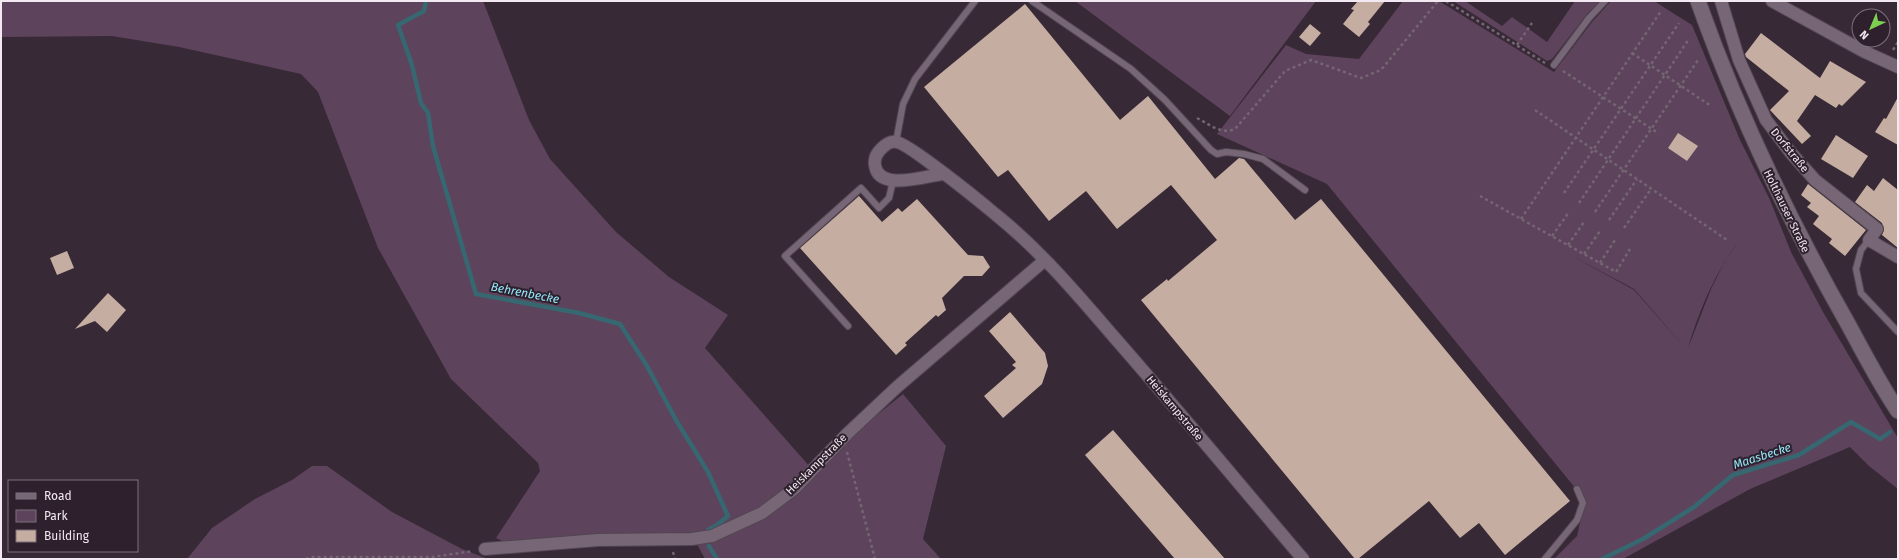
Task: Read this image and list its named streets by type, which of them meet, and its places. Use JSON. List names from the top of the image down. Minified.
{"streets":{"street":["Dorfstraße","Holthauser Straße","Heiskampstraße"]},"water":["Behrenbecke","Maasbecke"],"legend":["Road","Park","Building"],"north":"bottom left"}
